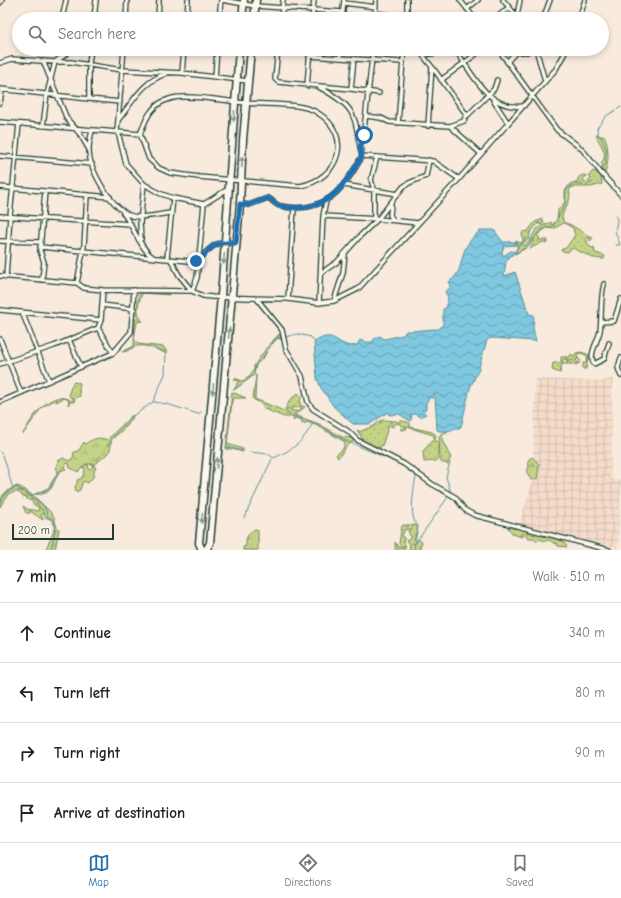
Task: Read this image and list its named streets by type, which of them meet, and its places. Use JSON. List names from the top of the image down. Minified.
{"scale_bar":"200 m","page":{"search":"Search here","scale":"200 m","heading":["7 min","Walk · 510 m"],"list":[["Continue","340 m"],["Turn left","80 m"],["Turn right","90 m"],"Arrive at destination"],"nav":["Map","Directions","Saved"]}}
